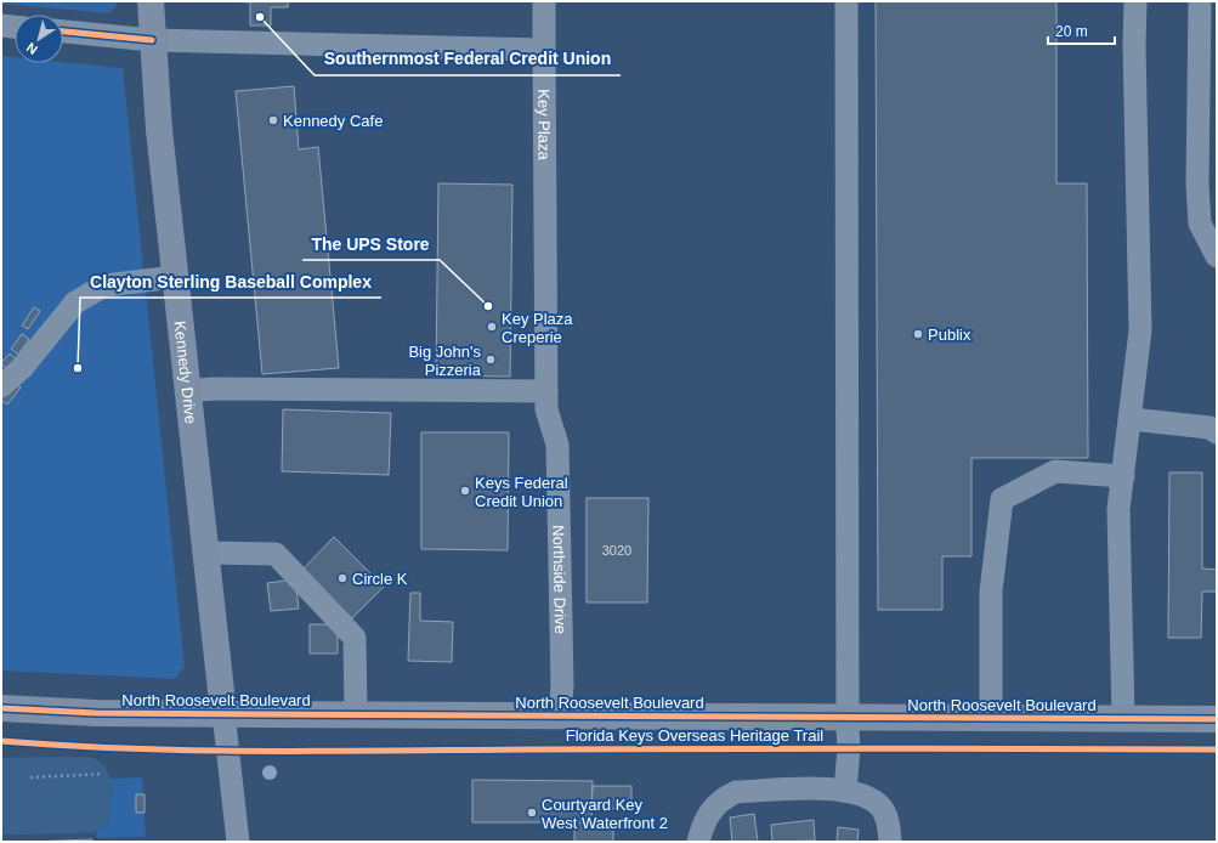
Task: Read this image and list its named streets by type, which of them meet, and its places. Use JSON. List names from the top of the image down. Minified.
{"streets":{"main road":["Kennedy Drive","North Roosevelt Boulevard"],"street":["Key Plaza","Northside Drive"],"cycle path":["Florida Keys Overseas Heritage Trail"]},"crossings":[["Key Plaza","Northside Drive"],["Kennedy Drive","North Roosevelt Boulevard"],["Northside Drive","North Roosevelt Boulevard"]],"places":["Southernmost Federal Credit Union","Kennedy Cafe","The UPS Store","Key Plaza Creperie","Publix","Big John's Pizzeria","Clayton Sterling Baseball Complex","Keys Federal Credit Union","Circle K","Courtyard Key West Waterfront 2"],"house_numbers":["3020"],"scale_bar":"20 m","north":"bottom left"}
